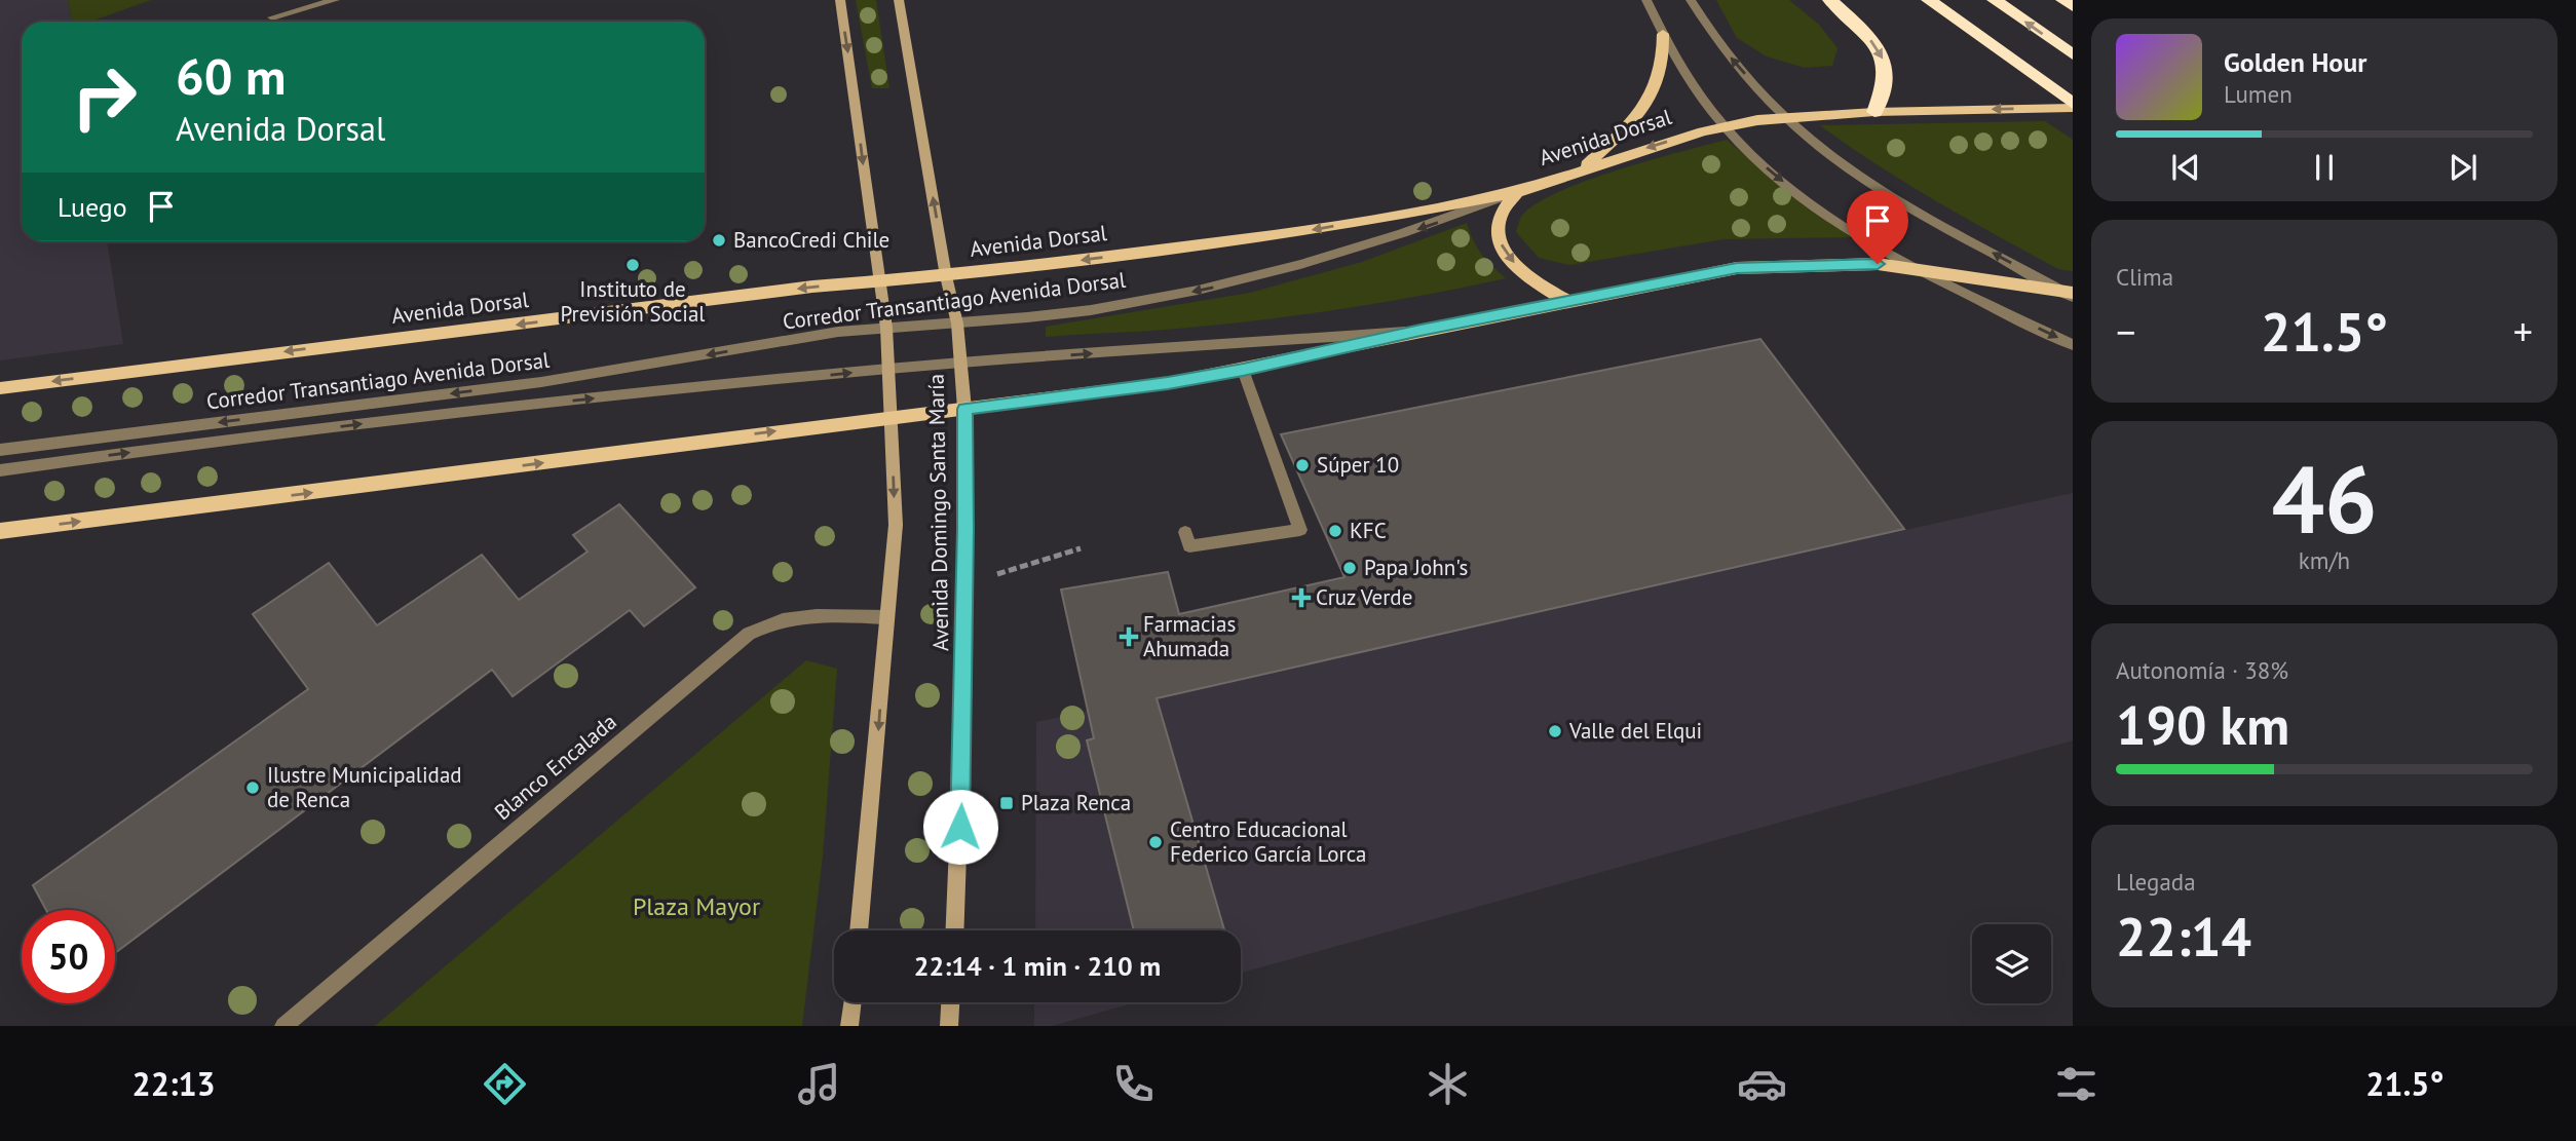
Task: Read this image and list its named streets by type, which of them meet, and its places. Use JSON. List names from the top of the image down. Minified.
{"streets":{"main road":["Avenida Dorsal","Avenida Domingo Santa María"],"street":["Corredor Transantiago Avenida Dorsal","Blanco Encalada"]},"crossings":[["Avenida Dorsal","Corredor Transantiago Avenida Dorsal"],["Avenida Dorsal","Avenida Domingo Santa María"],["Corredor Transantiago Avenida Dorsal","Avenida Domingo Santa María"],["Avenida Domingo Santa María","Blanco Encalada"]],"parks":["Plaza Mayor"],"places":{"other":["BancoCredi Chile","Instituto de Previsión Social","Súper 10","KFC","Papa John's","Valle del Elqui","Ilustre Municipalidad de Renca","Centro Educacional Federico García Lorca"],"health":["Cruz Verde","Farmacias Ahumada"],"transit":["Plaza Renca"]},"page":{"turn":["60 m","Avenida Dorsal"],"song":["Golden Hour","Lumen"],"then":"Luego","tile":["Clima",["46","km/h"],["Autonomía · 38%","190 km"],["Llegada","22:14"]],"heat":["−","21.5°","+"],"limit":"50","trip":"22:14 · 1 min · 210 m","tabs":["22:13","21.5°"]}}
